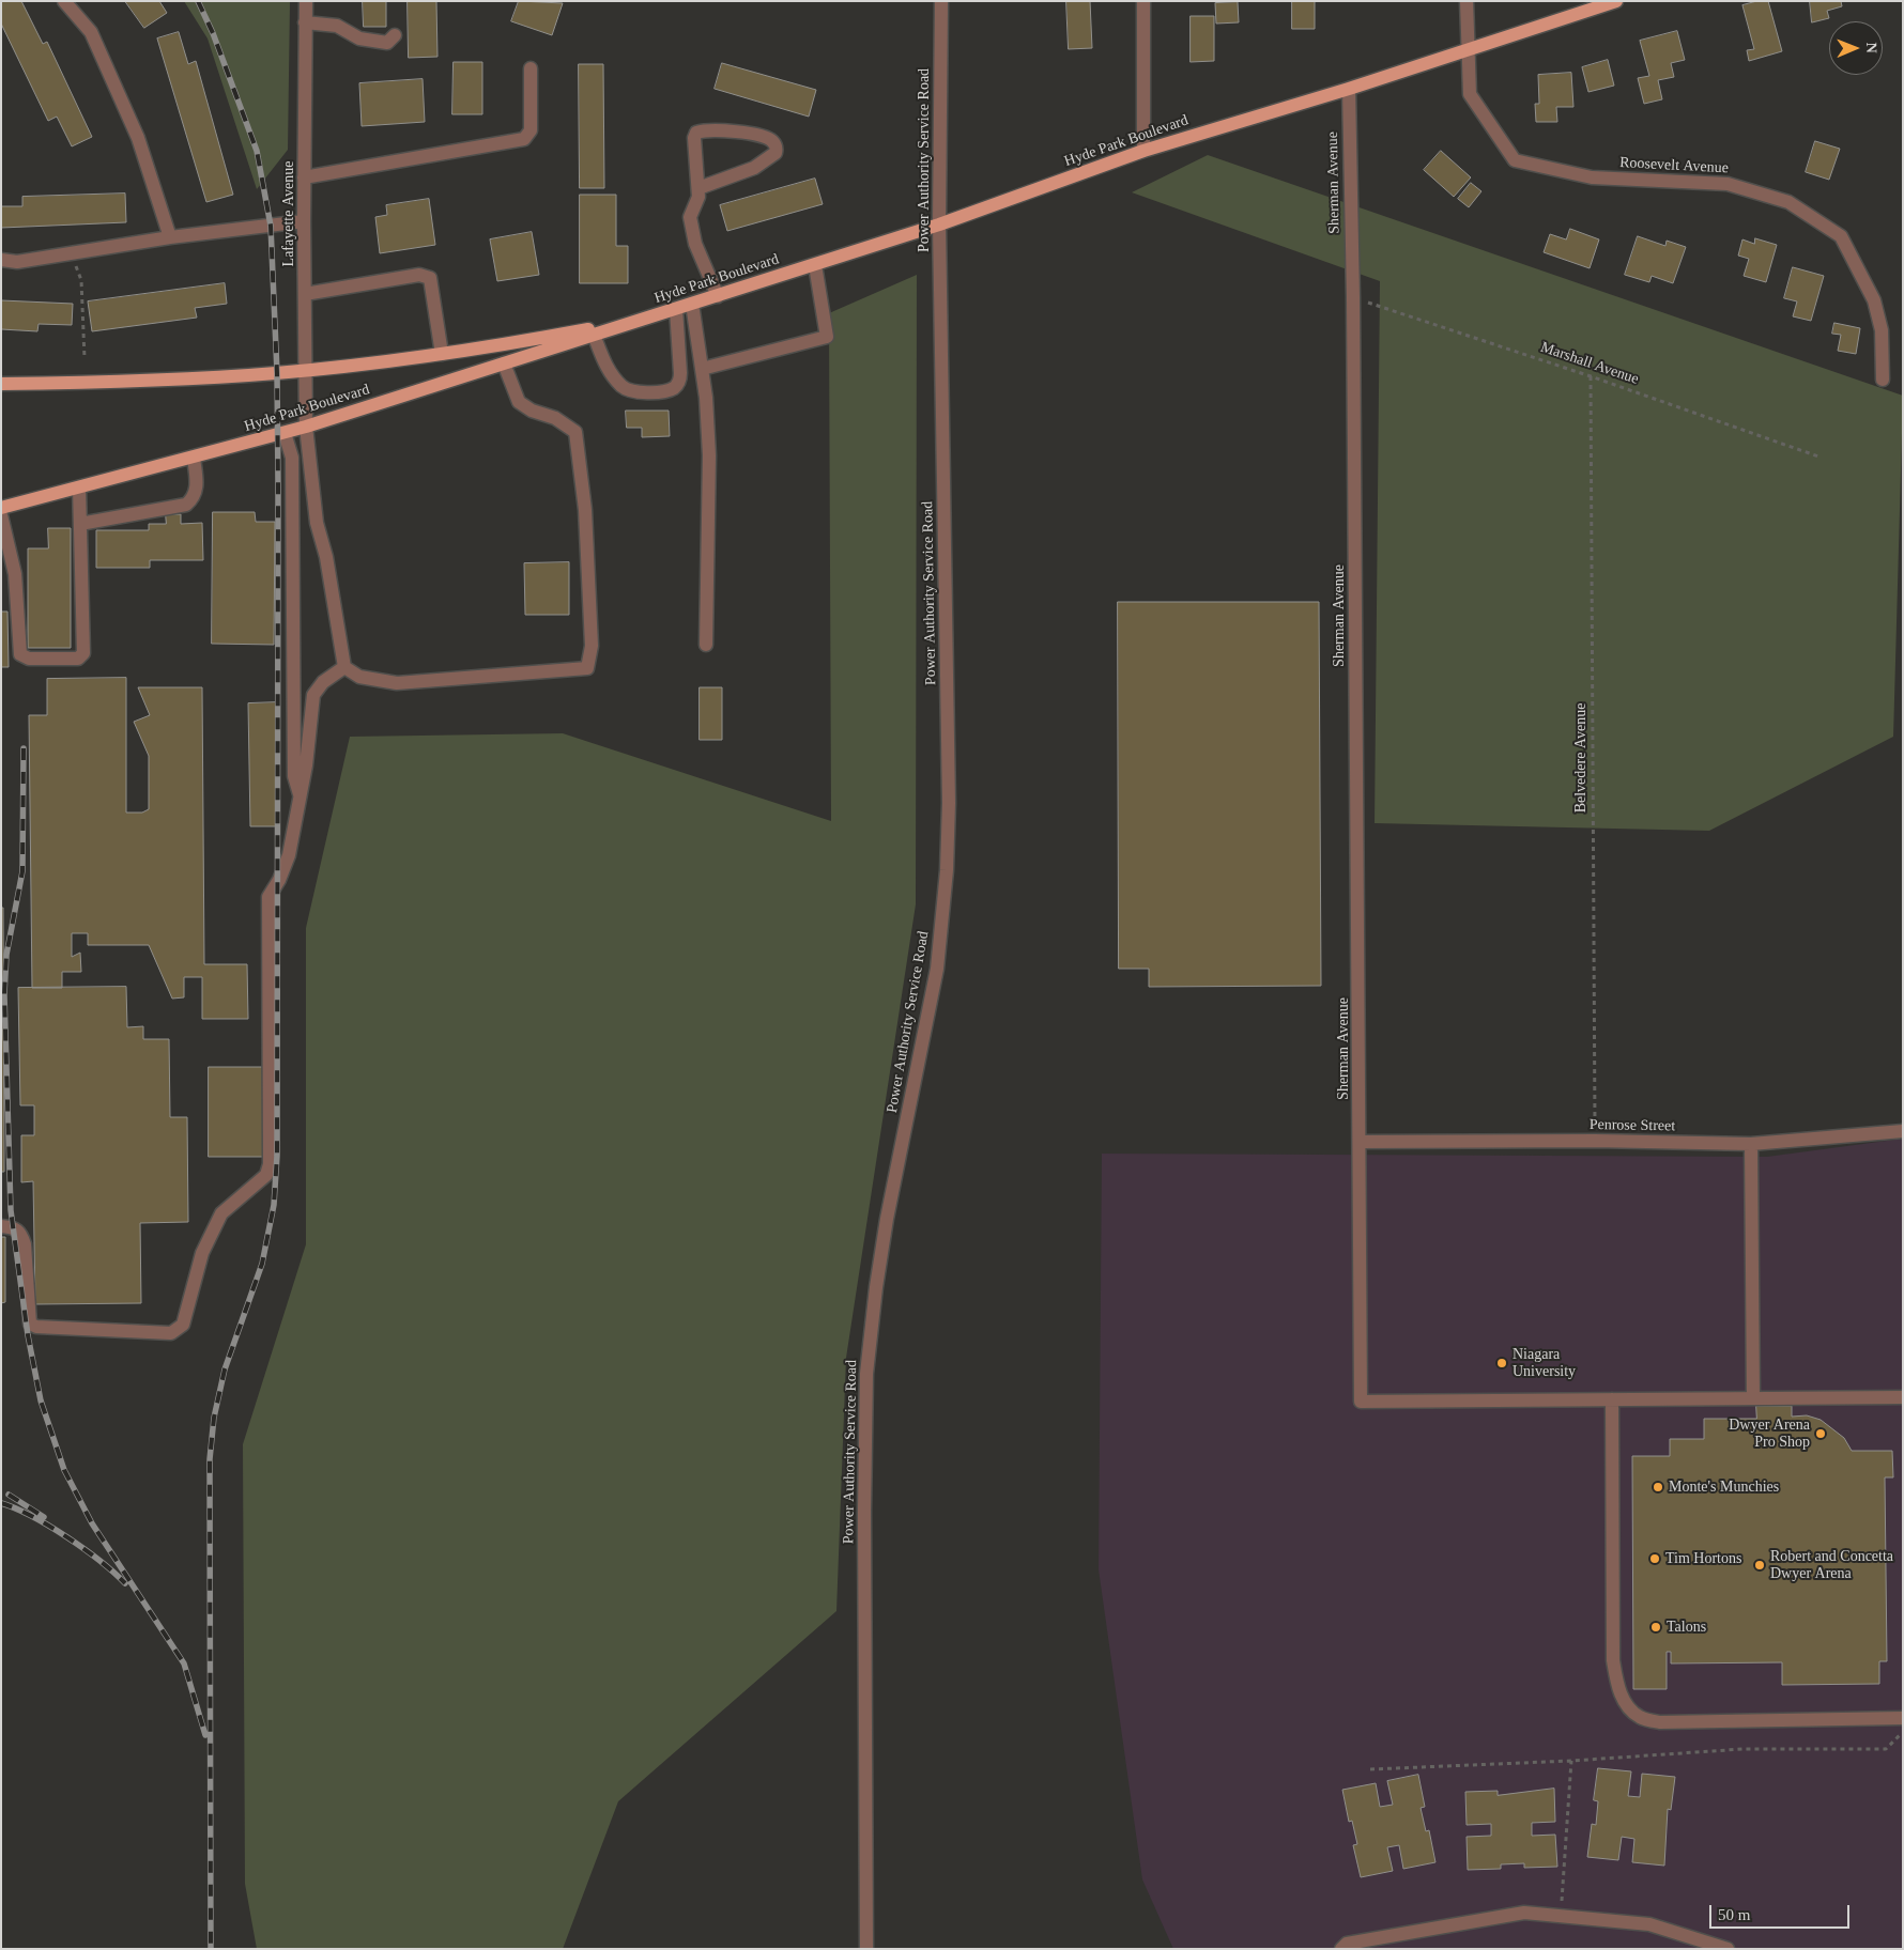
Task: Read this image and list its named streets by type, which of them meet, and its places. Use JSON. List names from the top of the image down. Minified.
{"streets":{"main road":["Hyde Park Boulevard"],"street":["Power Authority Service Road","Roosevelt Avenue","Sherman Avenue","Lafayette Avenue","Penrose Street"],"path":["Marshall Avenue","Belvedere Avenue"]},"crossings":[["Hyde Park Boulevard","Power Authority Service Road"],["Hyde Park Boulevard","Roosevelt Avenue"],["Hyde Park Boulevard","Sherman Avenue"],["Hyde Park Boulevard","Lafayette Avenue"],["Sherman Avenue","Marshall Avenue"],["Sherman Avenue","Penrose Street"],["Marshall Avenue","Belvedere Avenue"],["Belvedere Avenue","Penrose Street"]],"places":["Niagara University","Dwyer Arena Pro Shop","Monte's Munchies","Tim Hortons","Robert and Concetta Dwyer Arena","Talons"],"scale_bar":"50 m","north":"right"}
